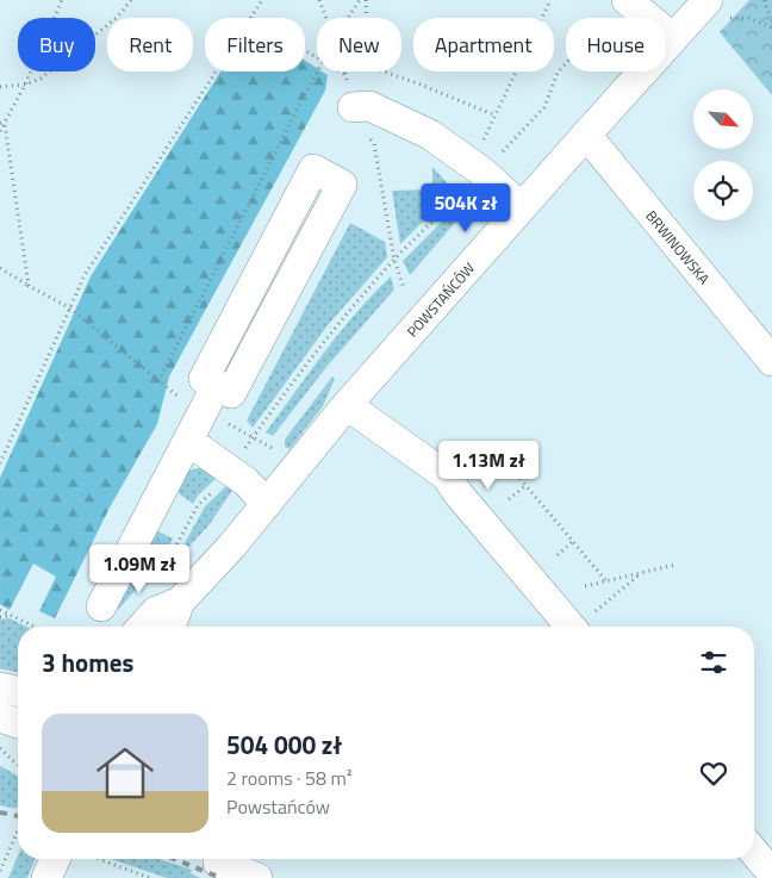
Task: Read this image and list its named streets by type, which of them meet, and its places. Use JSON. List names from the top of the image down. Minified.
{"streets":{"street":["BRWINOWSKA","POWSTAŃCÓW"]},"crossings":[["BRWINOWSKA","POWSTAŃCÓW"]],"north":"bottom right","page":{"chip":["Buy","Rent","Filters","New","Apartment","House"],"price":["504K zł","1.13M zł","1.09M zł"],"heading":"3 homes","list":[{"name":"504 000 zł","note":"2 rooms · 58 m² · Powstańców"}]}}
